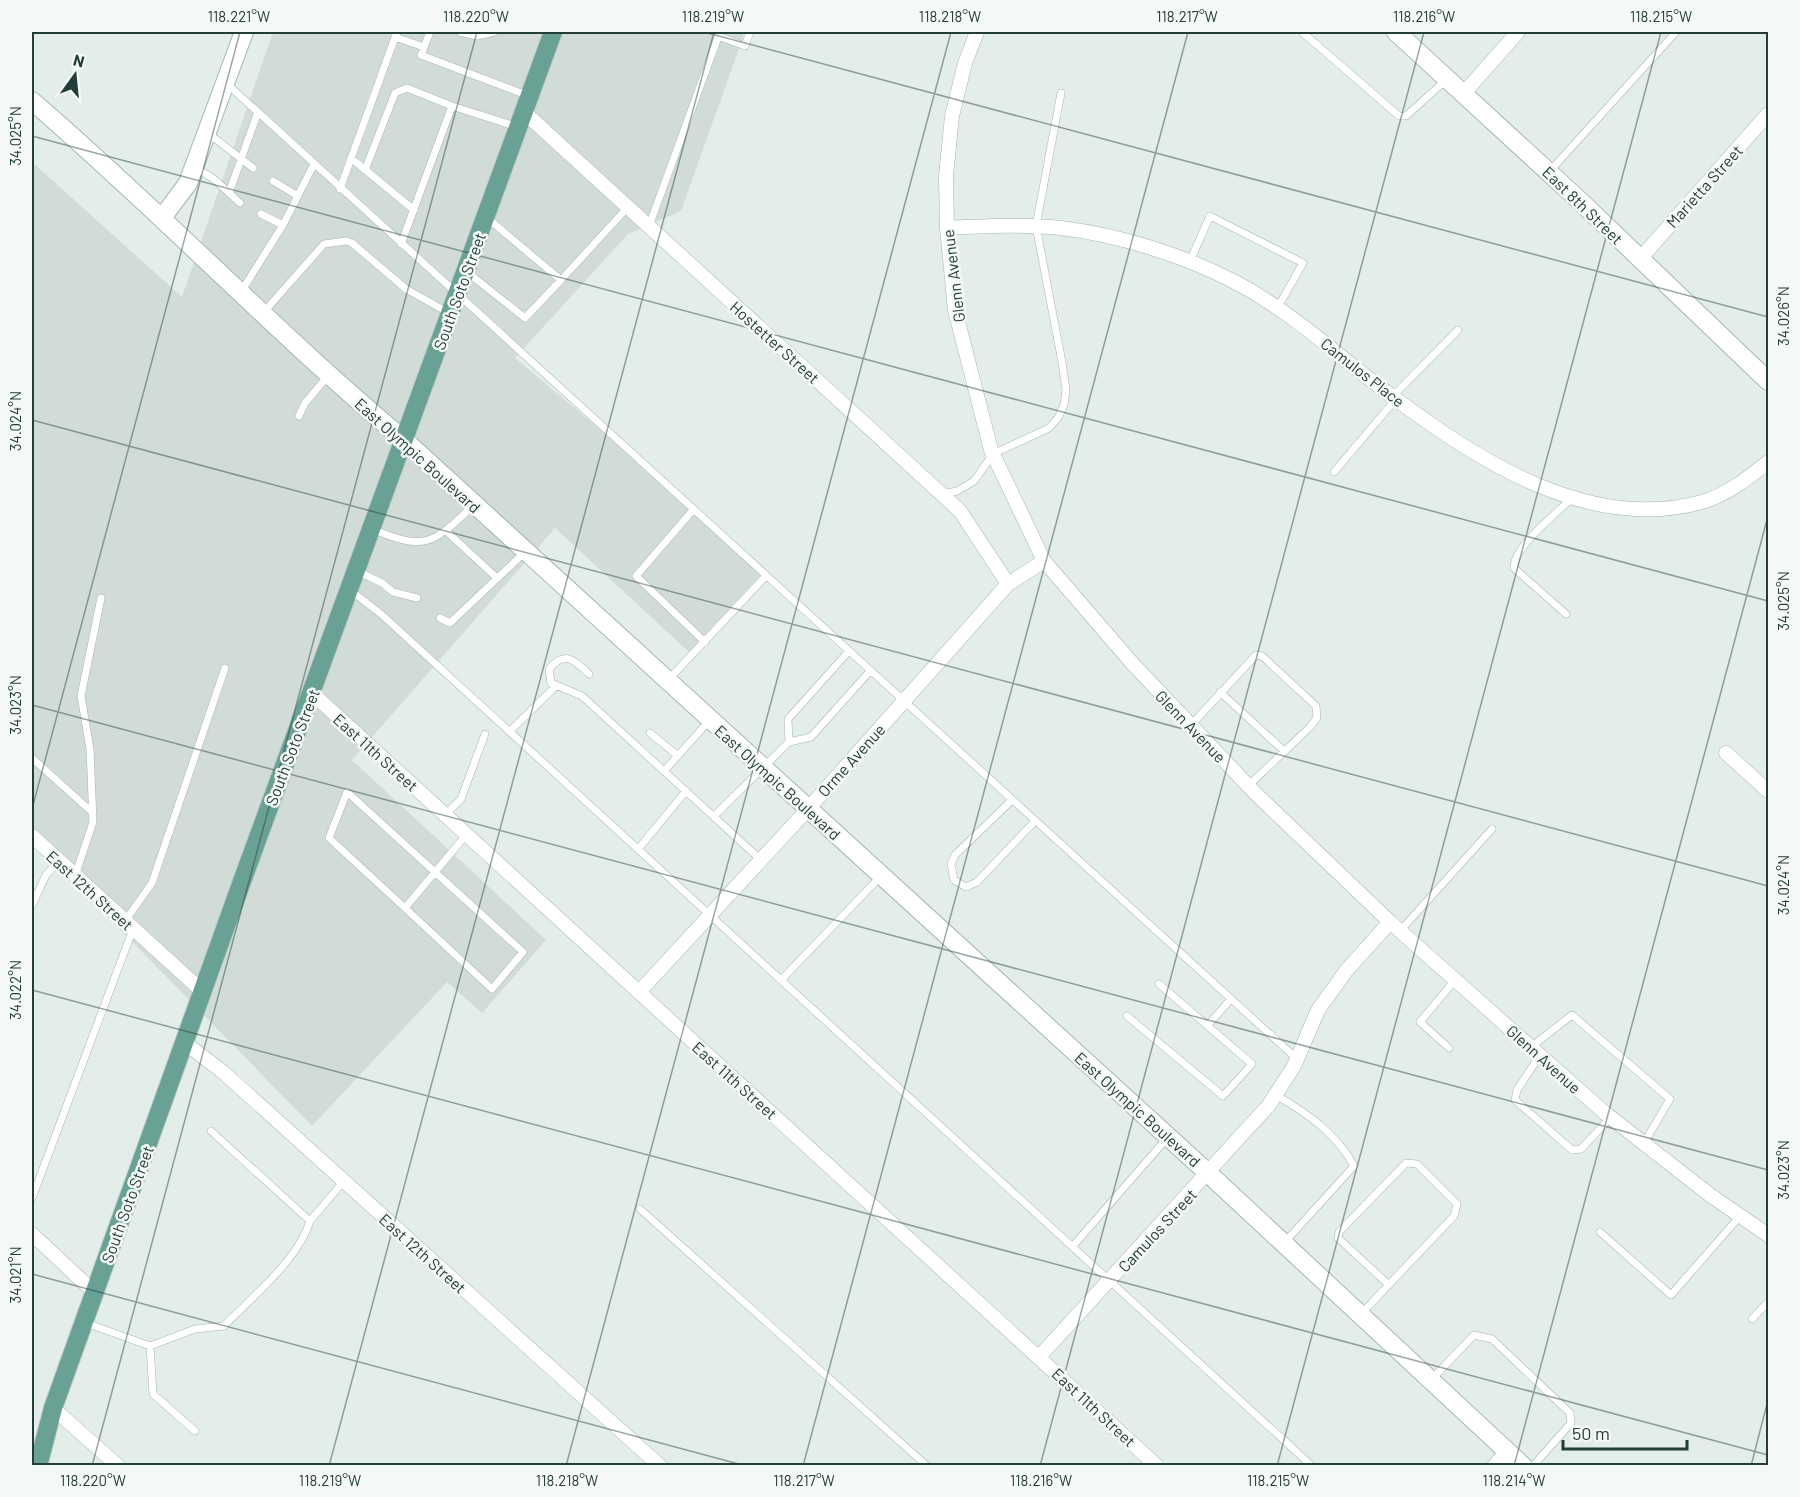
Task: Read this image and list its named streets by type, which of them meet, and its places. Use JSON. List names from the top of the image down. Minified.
{"streets":{"main road":["East 8th Street","South Soto Street","East Olympic Boulevard"],"street":["Marietta Street","Glenn Avenue","Hostetter Street","Camulos Place","East 11th Street","Orme Avenue","East 12th Street","Camulos Street"]},"crossings":[["Marietta Street","East 8th Street"],["Glenn Avenue","Camulos Place"],["Glenn Avenue","Orme Avenue"],["Glenn Avenue","Camulos Street"],["South Soto Street","Hostetter Street"],["South Soto Street","East Olympic Boulevard"],["South Soto Street","East 11th Street"],["South Soto Street","East 12th Street"],["Hostetter Street","Orme Avenue"],["East Olympic Boulevard","Orme Avenue"],["East Olympic Boulevard","Camulos Street"],["East 11th Street","Orme Avenue"],["East 11th Street","Camulos Street"]],"scale_bar":"50 m","north":"top","coordinates":["118.221°W","118.220°W","118.219°W","118.218°W","118.217°W","118.216°W","118.215°W","34.025°N","34.026°N","34.024°N","34.023°N","34.022°N","34.021°N","118.214°W"]}
